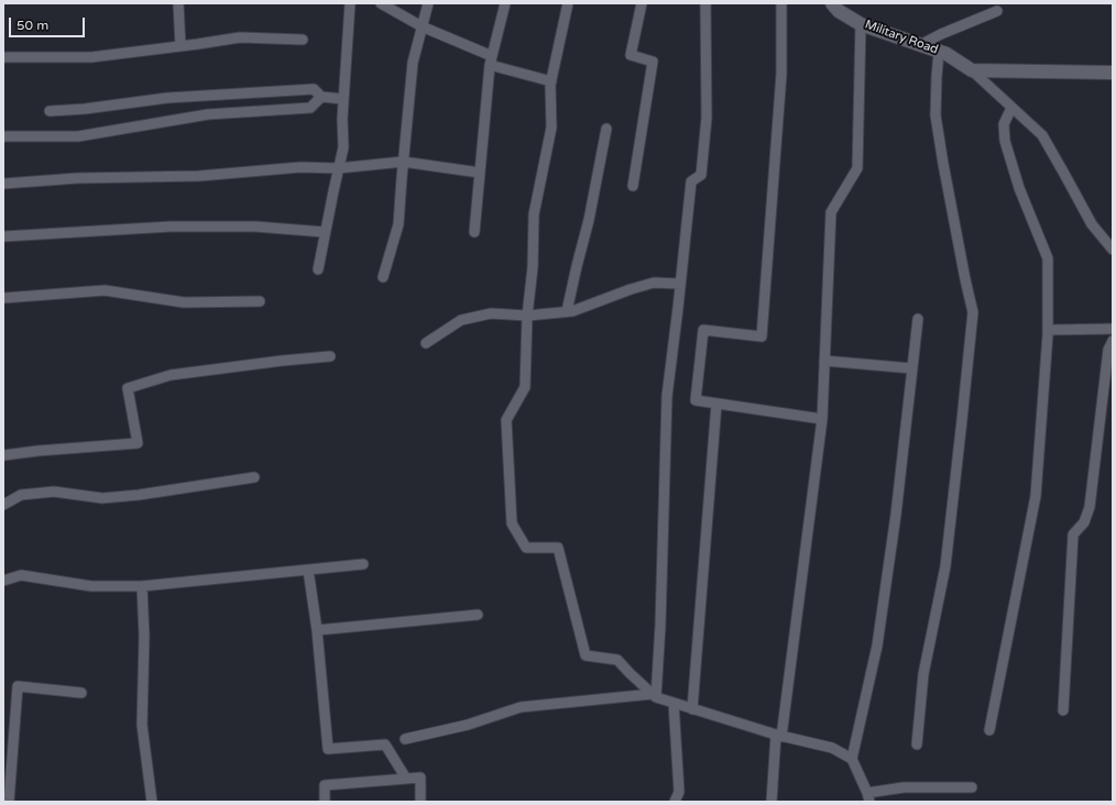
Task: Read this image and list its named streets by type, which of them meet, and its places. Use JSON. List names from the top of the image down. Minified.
{"streets":{"street":["Military Road"]},"scale_bar":"50 m"}
